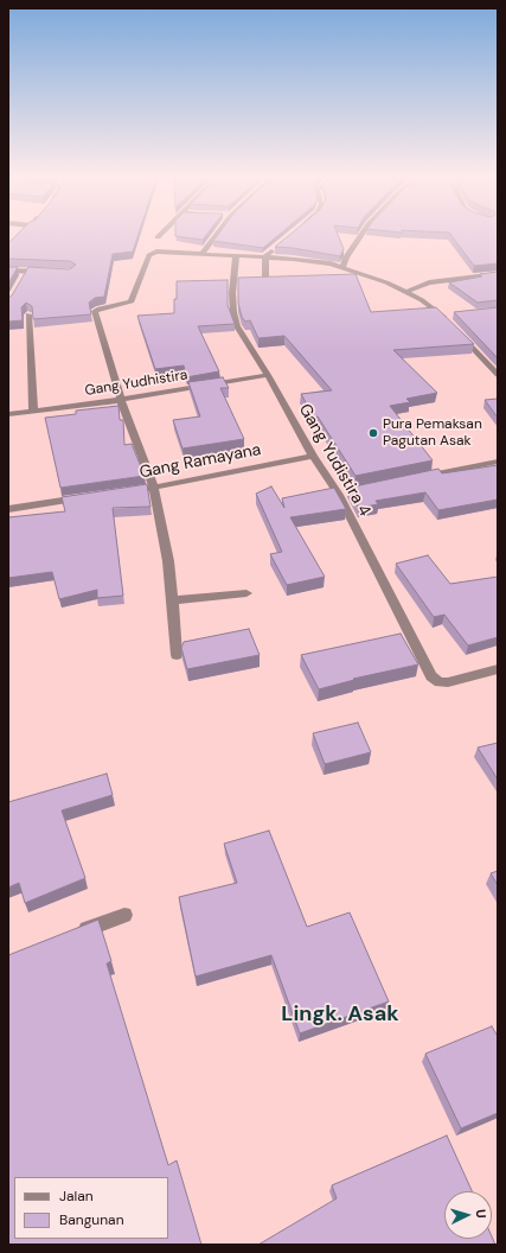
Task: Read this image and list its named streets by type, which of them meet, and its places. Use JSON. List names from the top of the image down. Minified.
{"streets":{"street":["Gang Yudhistira","Gang Yudistira 4","Gang Ramayana"]},"crossings":[["Gang Yudhistira","Gang Yudistira 4"],["Gang Yudistira 4","Gang Ramayana"]],"districts":["Lingk. Asak"],"places":["Pura Pemaksan Pagutan Asak"],"legend":["Jalan","Bangunan"],"north":"right"}
